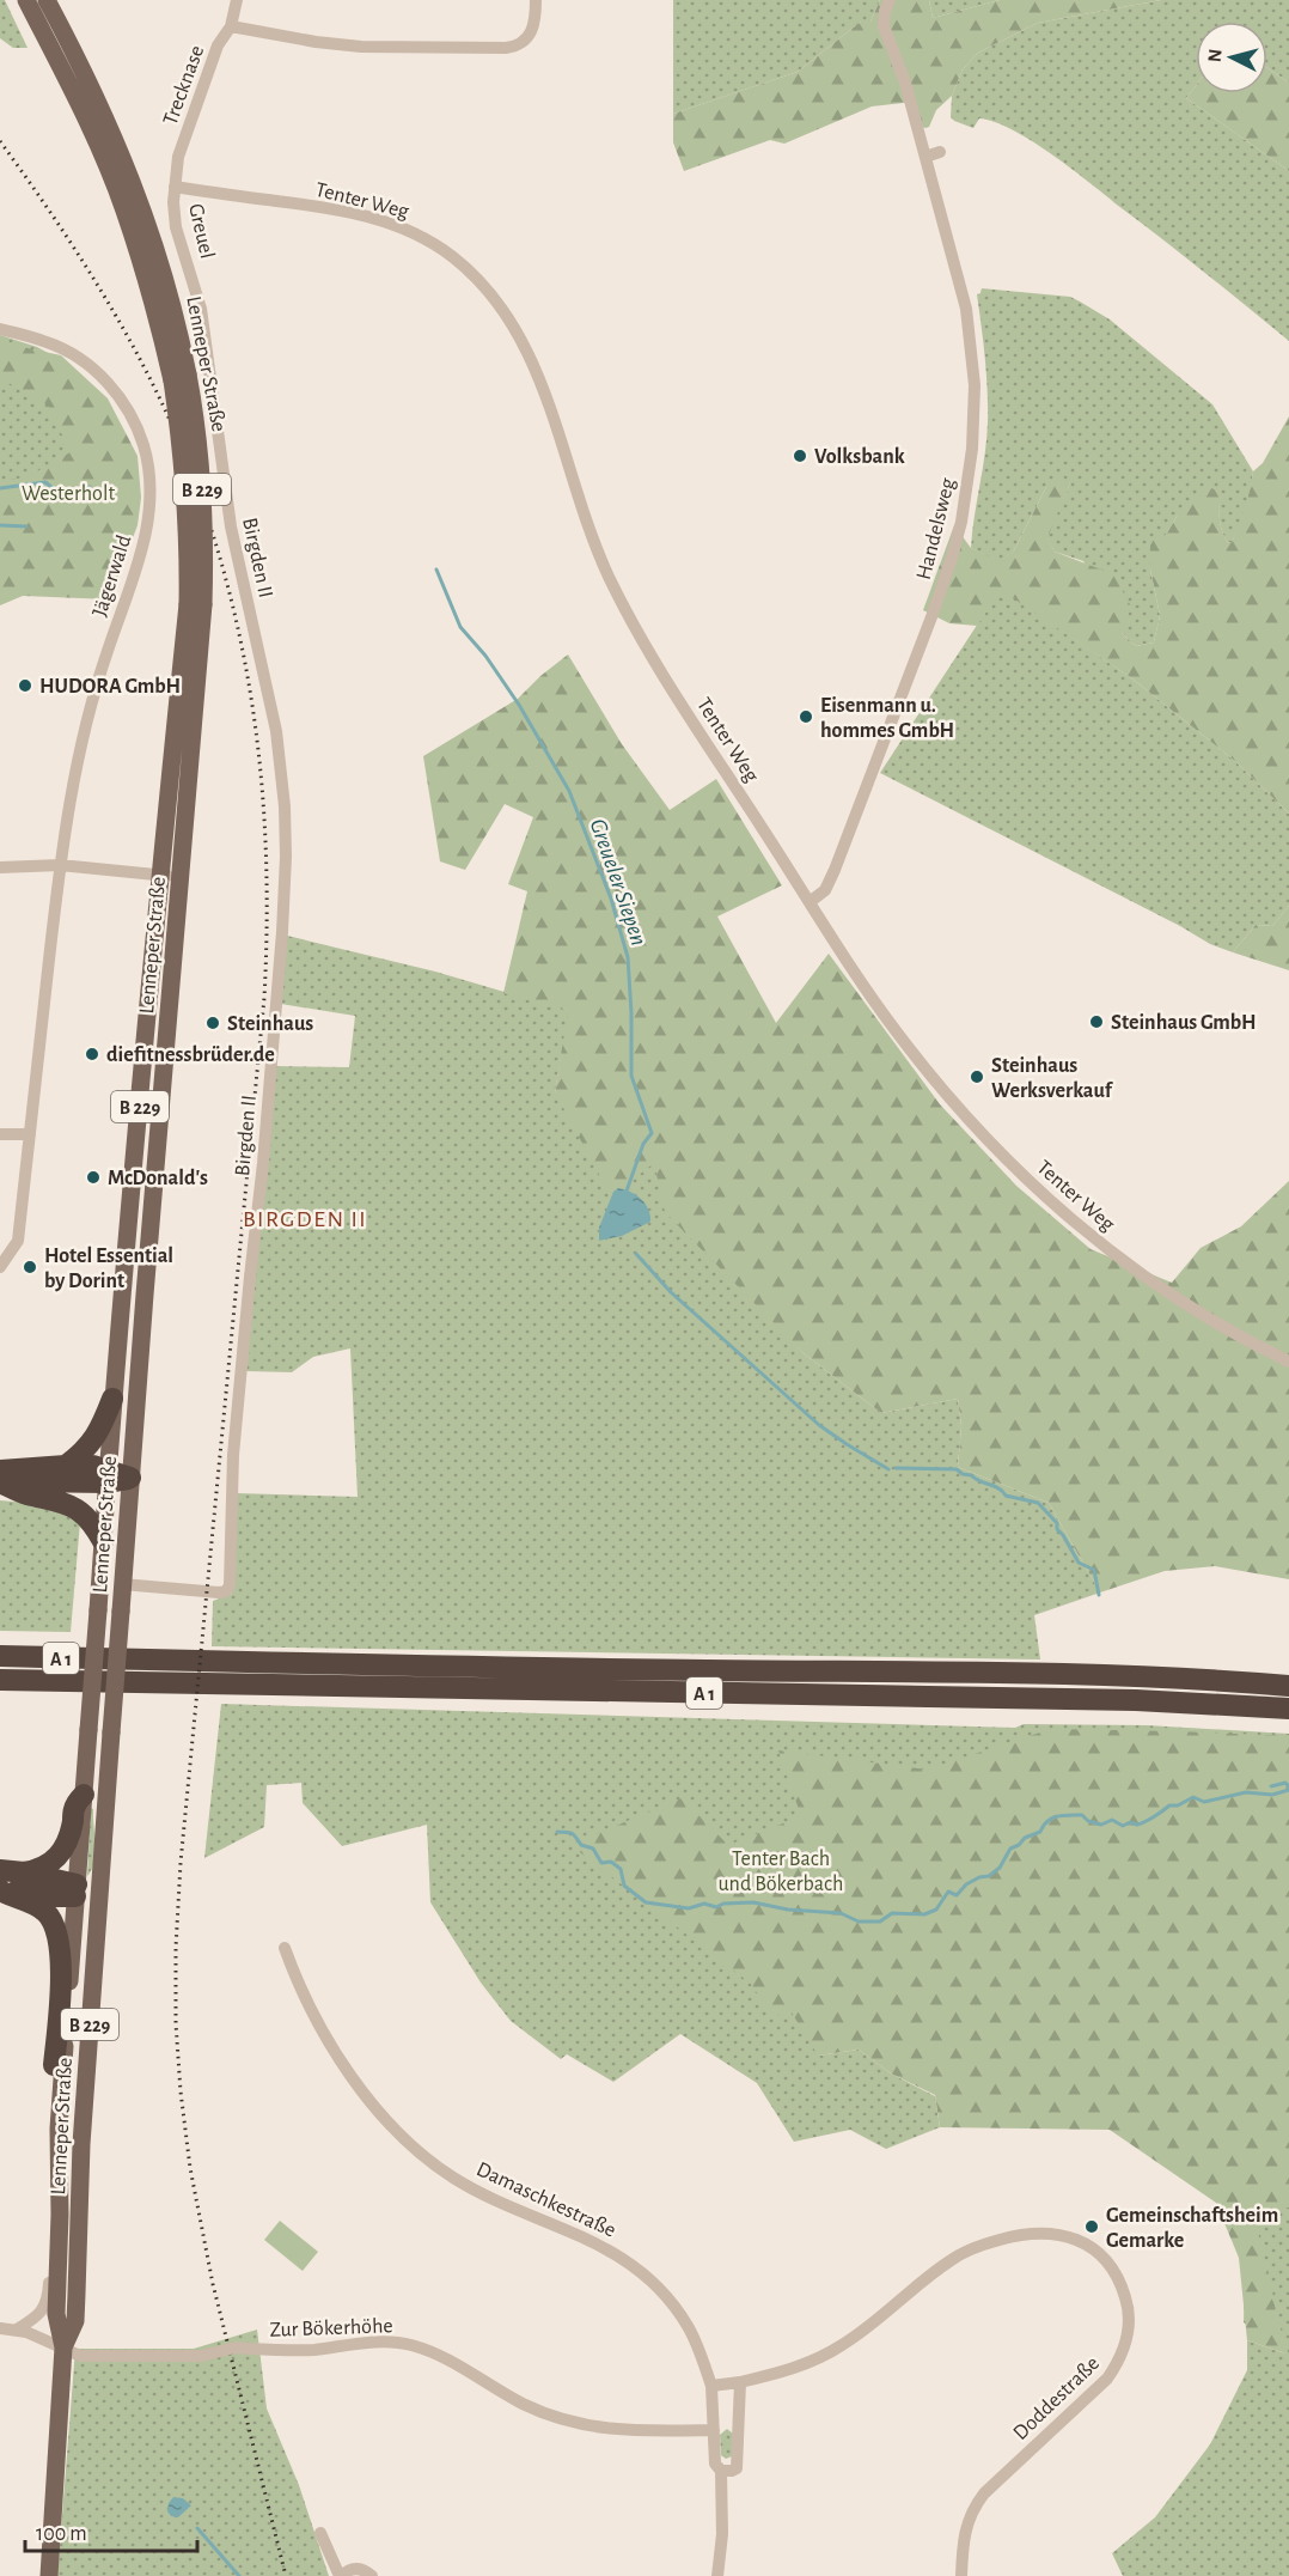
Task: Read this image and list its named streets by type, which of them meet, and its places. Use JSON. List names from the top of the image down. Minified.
{"streets":{"highway":["A 1"],"main road":["Lenneper Straße","B 229"],"street":["Trecknase","Tenter Weg","Greuel","Handelsweg","Birgden II","Jägerwald","Damaschkestraße","Zur Bökerhöhe","Doddestraße"]},"crossings":[["Trecknase","Tenter Weg"],["Trecknase","Greuel"],["Tenter Weg","Greuel"],["Tenter Weg","Handelsweg"],["Greuel","Birgden II"],["Lenneper Straße","Birgden II"],["Lenneper Straße","Zur Bökerhöhe"],["Damaschkestraße","Zur Bökerhöhe"],["Damaschkestraße","Doddestraße"]],"districts":["BIRGDEN II"],"water":["Greueler Siepen"],"parks":["Westerholt","Tenter Bach und Bökerbach"],"places":["Volksbank","HUDORA GmbH","Eisenmann u. hommes GmbH","Steinhaus GmbH","Steinhaus","diefitnessbrüder.de","Steinhaus Werksverkauf","McDonald's","Hotel Essential by Dorint","Gemeinschaftsheim Gemarke"],"scale_bar":"100 m","north":"left"}
